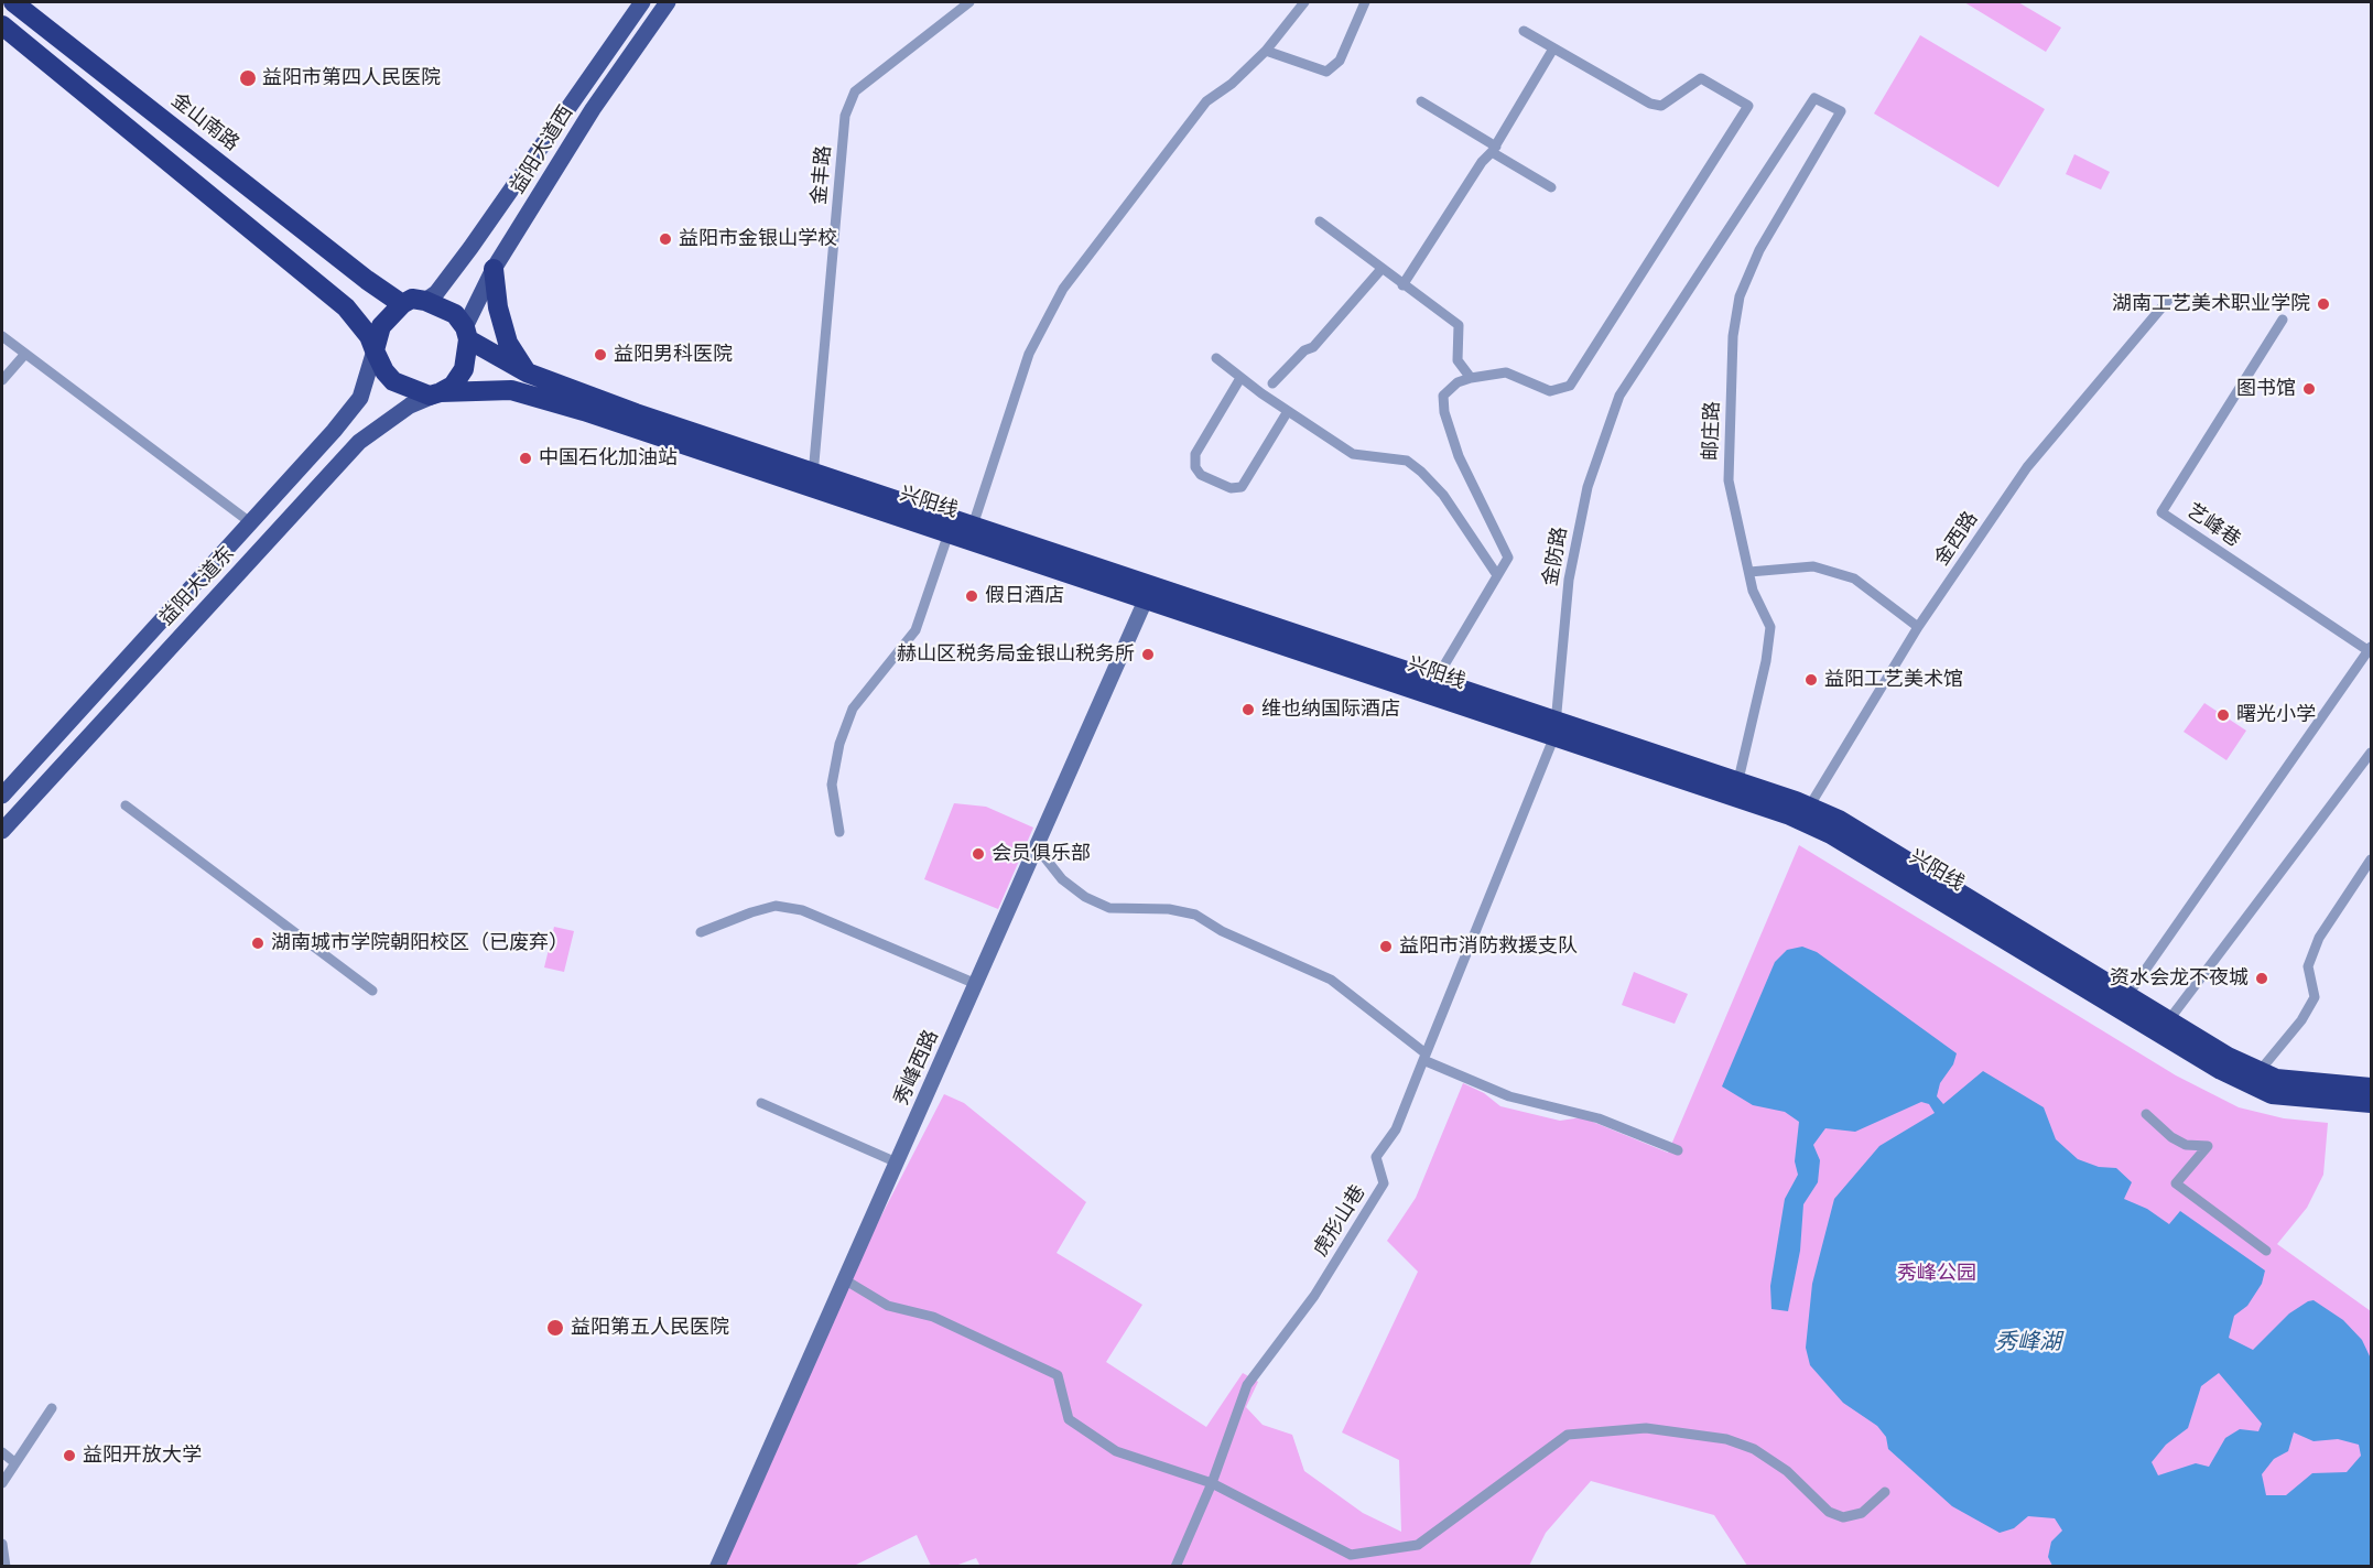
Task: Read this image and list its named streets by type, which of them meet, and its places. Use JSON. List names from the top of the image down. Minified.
{"streets":{"highway":["金山南路","兴阳线"],"main road":["益阳大道西","益阳大道东"],"street":["金丰路","邮庄路","艺峰巷","金西路","金防路","秀峰西路","虎形山巷"]},"crossings":[["金山南路","益阳大道西"],["金山南路","兴阳线"],["金山南路","益阳大道东"],["益阳大道西","兴阳线"],["益阳大道西","益阳大道东"],["金丰路","兴阳线"],["邮庄路","兴阳线"],["邮庄路","金防路"],["兴阳线","金西路"],["兴阳线","金防路"],["兴阳线","益阳大道东"],["兴阳线","秀峰西路"],["金防路","虎形山巷"]],"water":["秀峰湖"],"parks":["秀峰公园"],"places":["益阳市第四人民医院","益阳市金银山学校","湖南工艺美术职业学院","益阳男科医院","图书馆","中国石化加油站","假日酒店","赫山区税务局金银山税务所","益阳工艺美术馆","维也纳国际酒店","曙光小学","会员俱乐部","湖南城市学院朝阳校区（已废弃）","益阳市消防救援支队","资水会龙不夜城","益阳第五人民医院","益阳开放大学"]}
